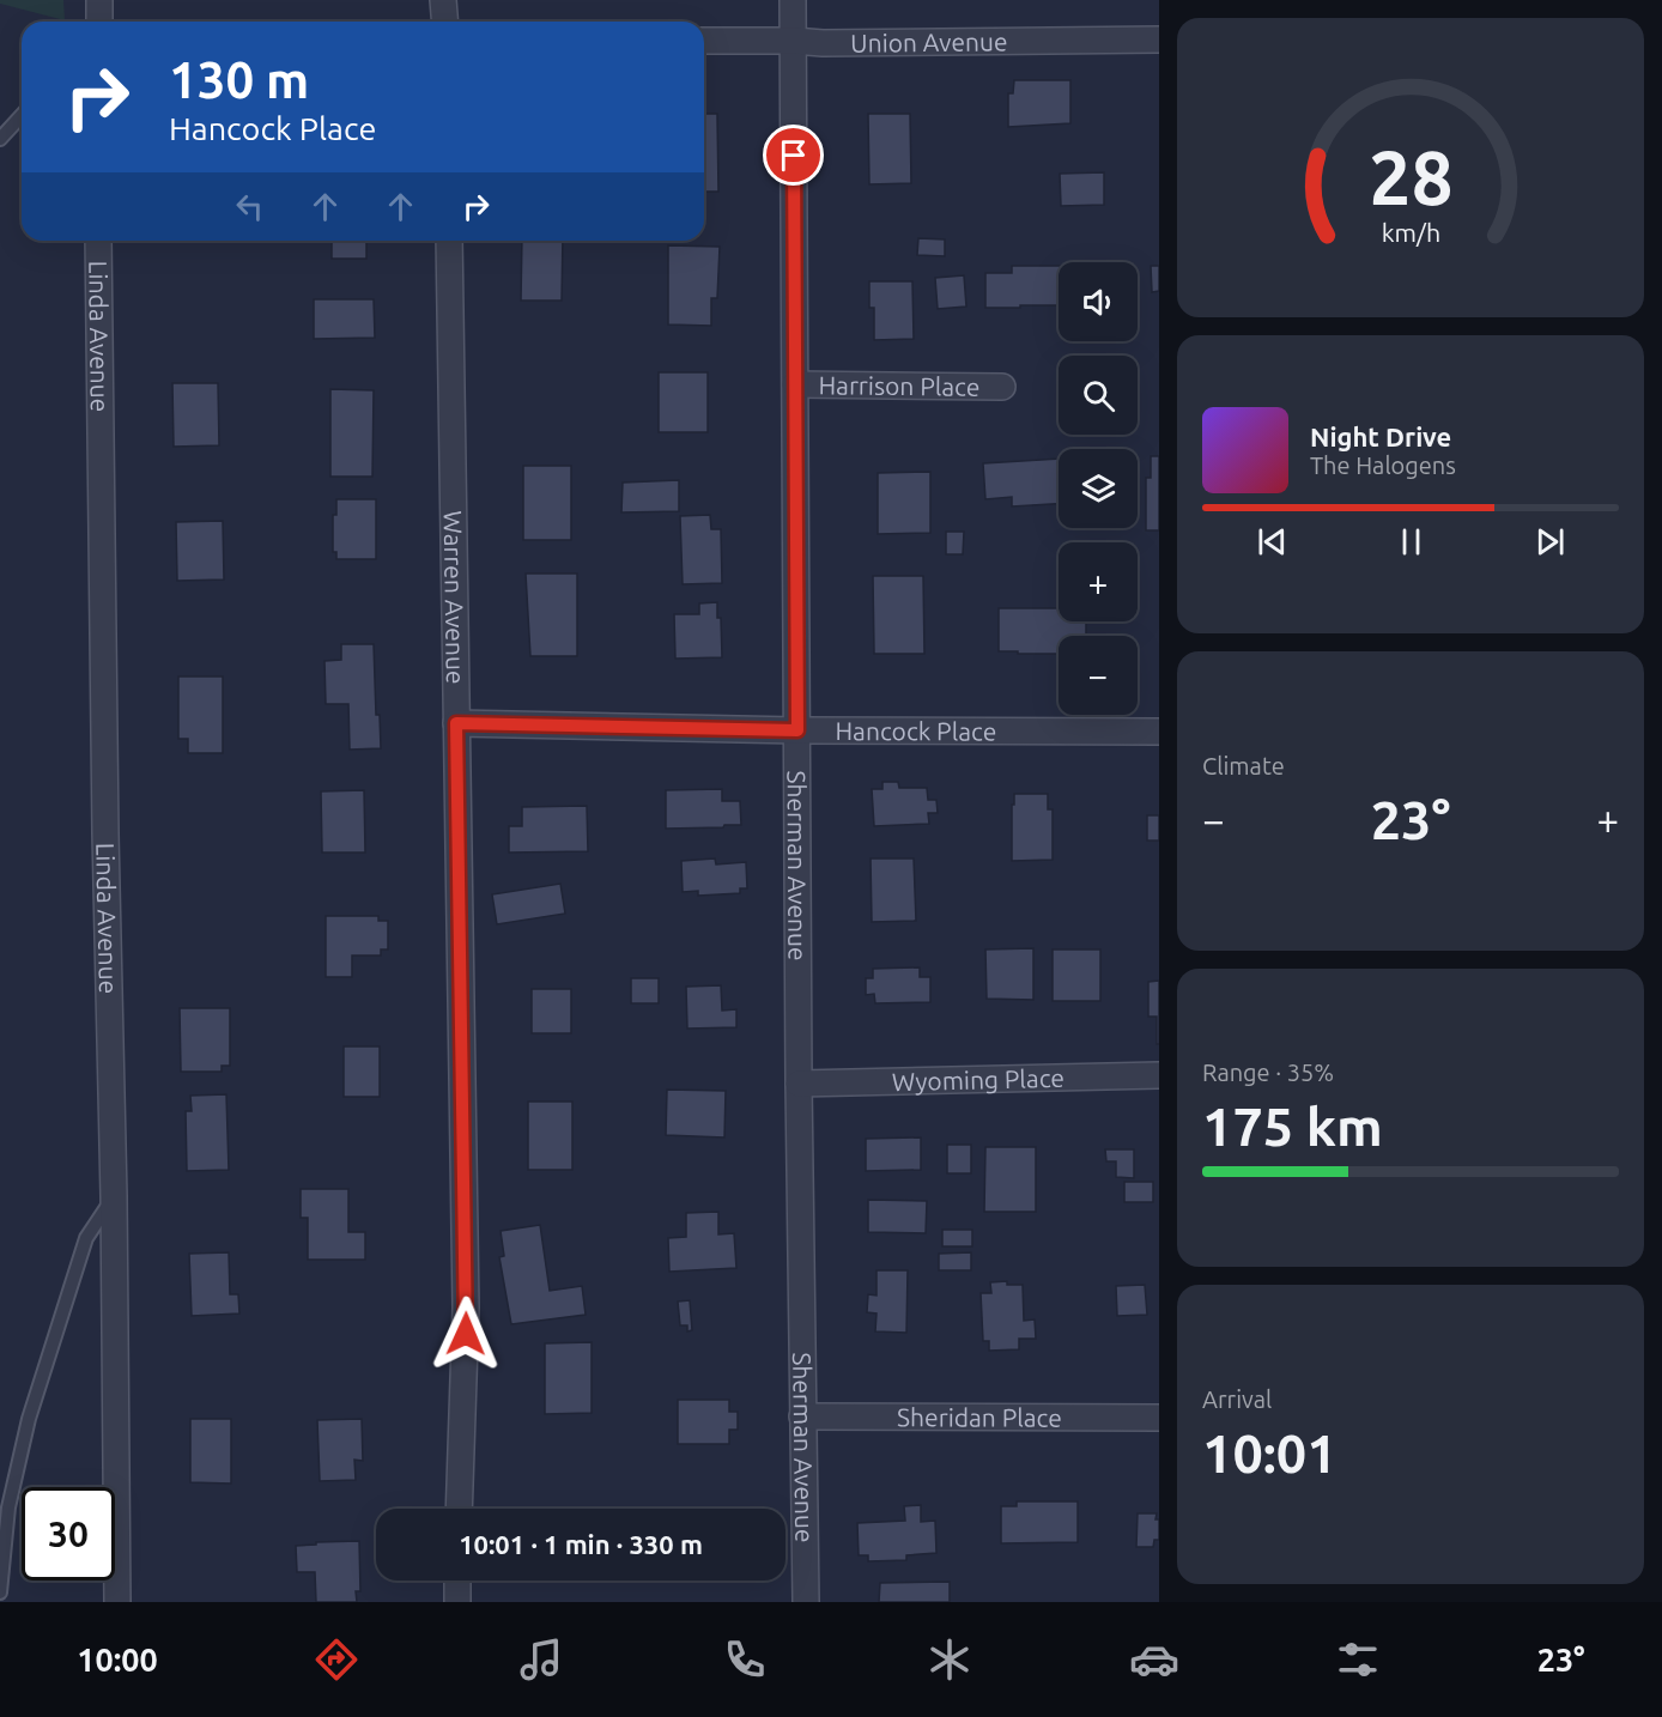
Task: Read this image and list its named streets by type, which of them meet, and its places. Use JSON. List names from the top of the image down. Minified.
{"streets":{"street":["Union Avenue","Linda Avenue","Harrison Place","Warren Avenue","Hancock Place","Sherman Avenue","Wyoming Place","Sheridan Place"]},"crossings":[["Union Avenue","Sherman Avenue"],["Harrison Place","Sherman Avenue"],["Warren Avenue","Hancock Place"],["Hancock Place","Sherman Avenue"],["Sherman Avenue","Wyoming Place"],["Sherman Avenue","Sheridan Place"]],"page":{"turn":["130 m","Hancock Place"],"map_buttons":["+","−"],"song":["Night Drive","The Halogens"],"tile":["Climate",["Range · 35%","175 km"],["Arrival","10:01"]],"heat":["−","23°","+"],"limit":"30","trip":"10:01 · 1 min · 330 m","tabs":["10:00","23°"],"gauge":["28","km/h"]}}
